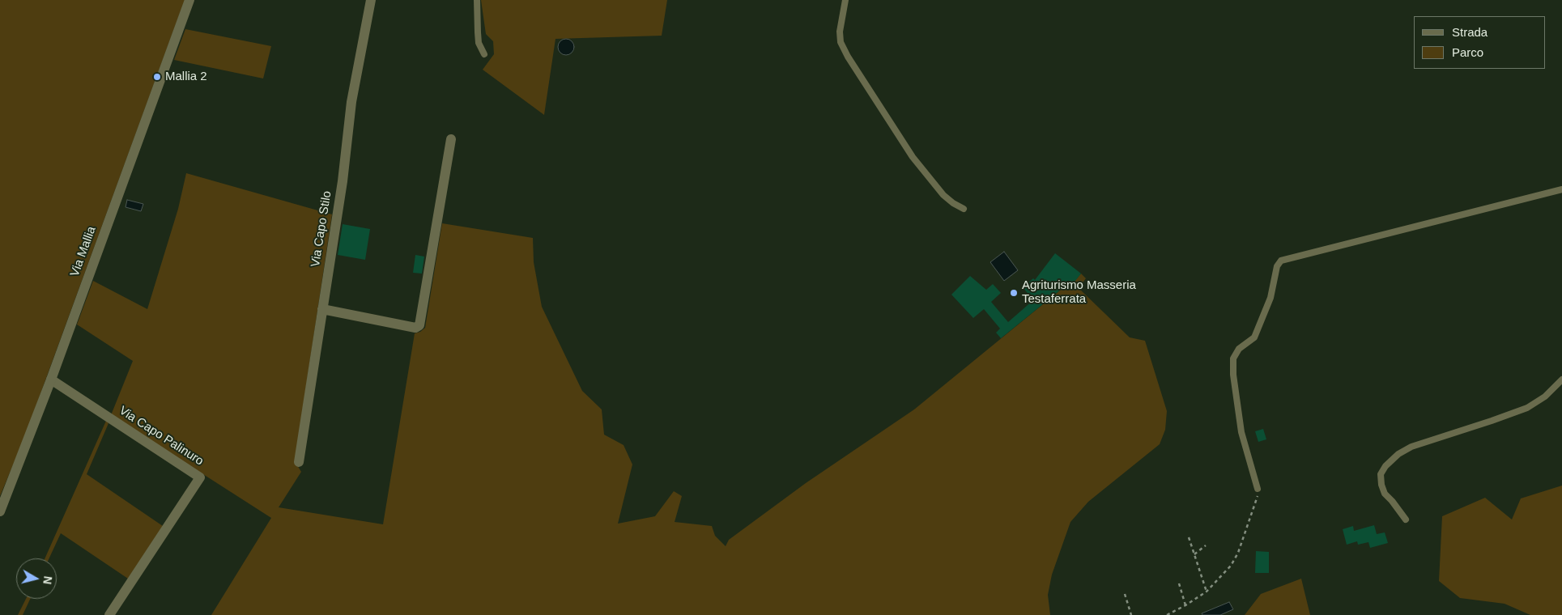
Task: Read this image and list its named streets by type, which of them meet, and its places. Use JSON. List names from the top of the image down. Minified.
{"streets":{"street":["Via Capo Stilo","Via Mallia","Via Capo Palinuro"]},"crossings":[["Via Mallia","Via Capo Palinuro"]],"places":["Mallia 2","Agriturismo Masseria Testaferrata"],"legend":["Strada","Parco"],"north":"right"}
